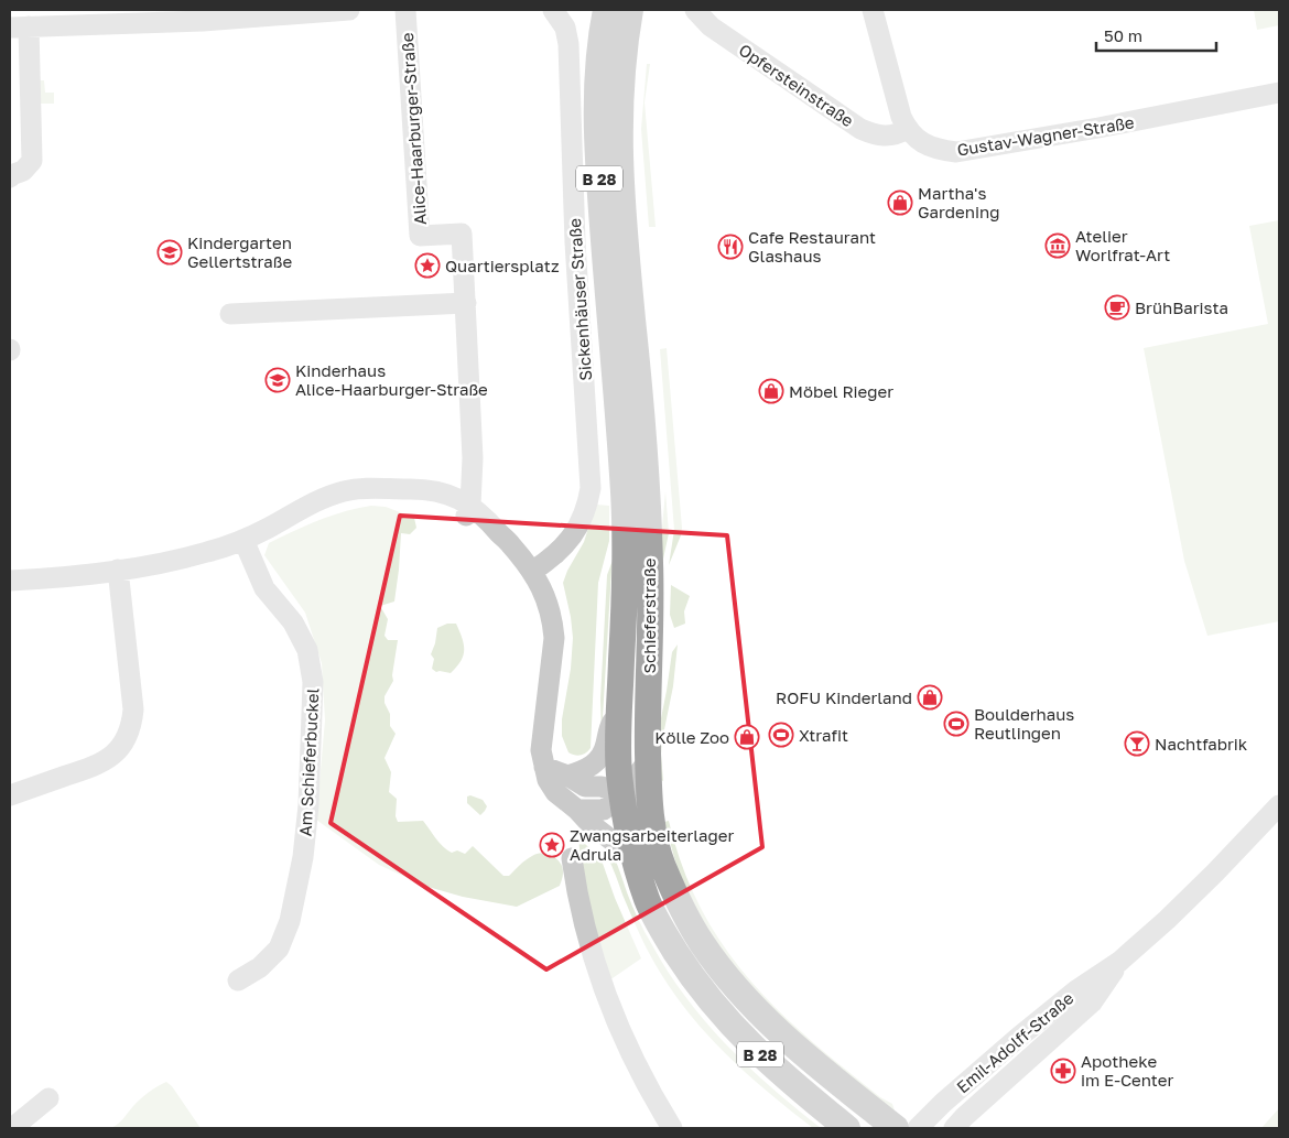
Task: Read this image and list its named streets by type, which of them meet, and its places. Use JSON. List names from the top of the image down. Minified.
{"streets":{"main road":["B 28","Schieferstraße"],"street":["Opfersteinstraße","Alice-Haarburger-Straße","Gustav-Wagner-Straße","Sickenhäuser Straße","Am Schieferbuckel","Emil-Adolff-Straße"]},"crossings":[["Opfersteinstraße","Gustav-Wagner-Straße"]],"places":{"shop":["Martha's Gardening","Möbel Rieger","ROFU Kinderland","Kölle Zoo"],"museum":["Atelier Worlfrat-Art"],"restaurant":["Cafe Restaurant Glashaus"],"school or university":["Kindergarten Gellertstraße","Kinderhaus Alice-Haarburger-Straße"],"place":["Quartiersplatz","Zwangsarbeiterlager Adrula"],"cafe":["BrühBarista"],"sports":["Boulderhaus Reutlingen","Xtrafit"],"bar":["Nachtfabrik"],"pharmacy":["Apotheke im E-Center"]},"scale_bar":"50 m"}
